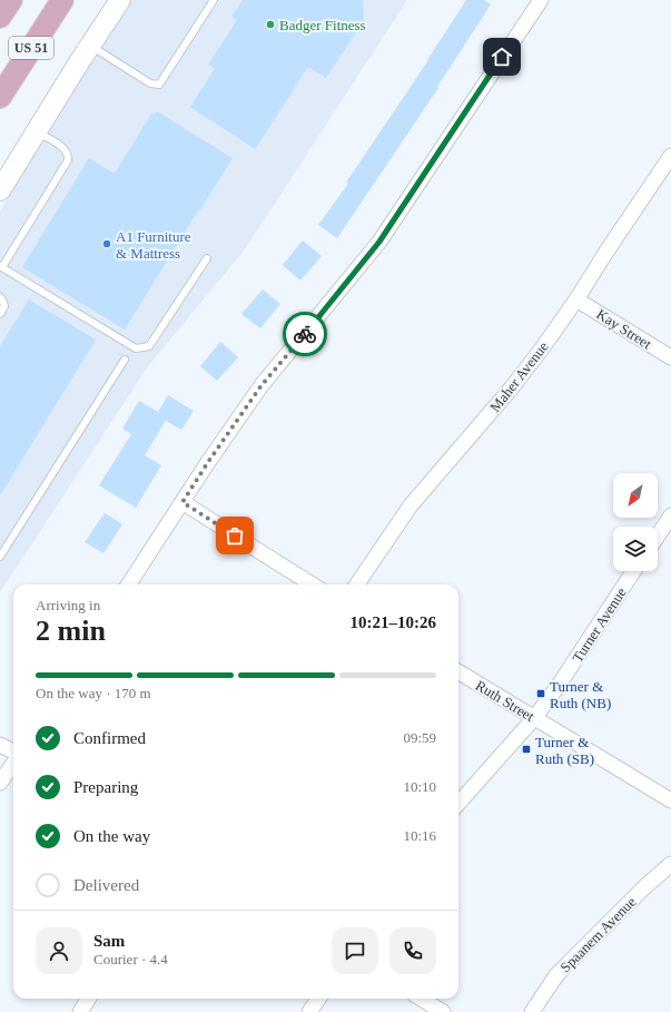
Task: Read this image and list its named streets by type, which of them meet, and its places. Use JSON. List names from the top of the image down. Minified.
{"streets":{"main road":["US 51"],"street":["Kay Street","Maher Avenue","Turner Avenue","Ruth Street","Spaanem Avenue"]},"crossings":[["Kay Street","Maher Avenue"],["Turner Avenue","Ruth Street"]],"places":{"other":["Badger Fitness","A1 Furniture & Mattress"],"transit":["Turner & Ruth (NB)","Turner & Ruth (SB)"]},"north":"bottom left","page":{"heading":["2 min","Arriving in","10:21–10:26"],"panel":["Sam","Courier · 4.4"],"bar":"On the way · 170 m","list":[["Confirmed","09:59"],["Preparing","10:10"],["On the way","10:16"],"Delivered"]}}
